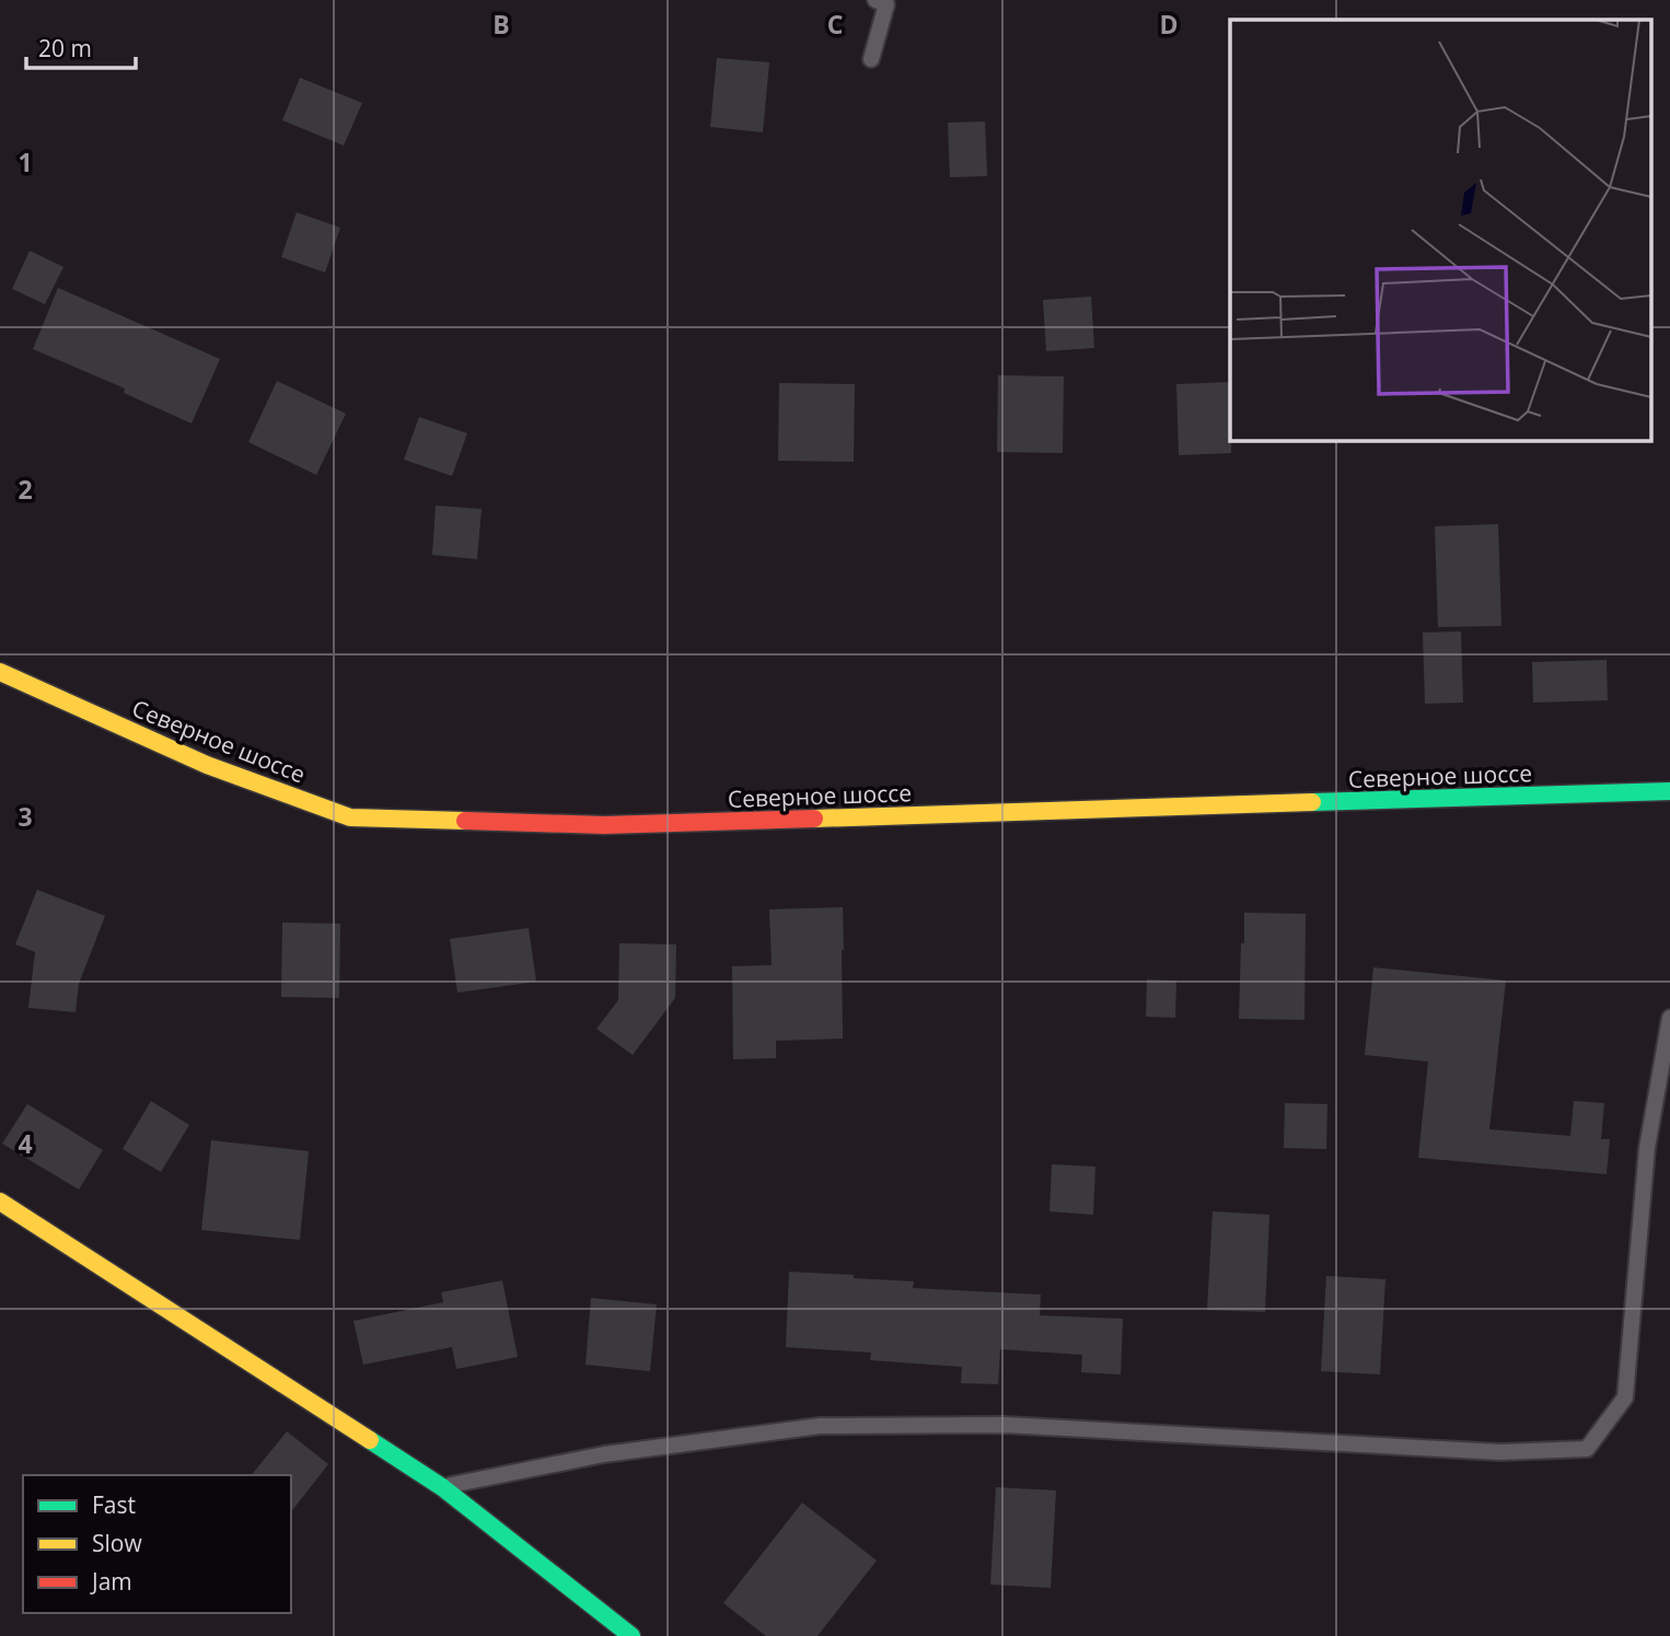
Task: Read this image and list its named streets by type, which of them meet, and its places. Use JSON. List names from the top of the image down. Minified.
{"streets":{"main road":["Северное шоссе"]},"legend":["Fast","Slow","Jam"],"scale_bar":"20 m","grid":{"columns":["B","C","D"],"rows":["1","2","3","4"]}}
